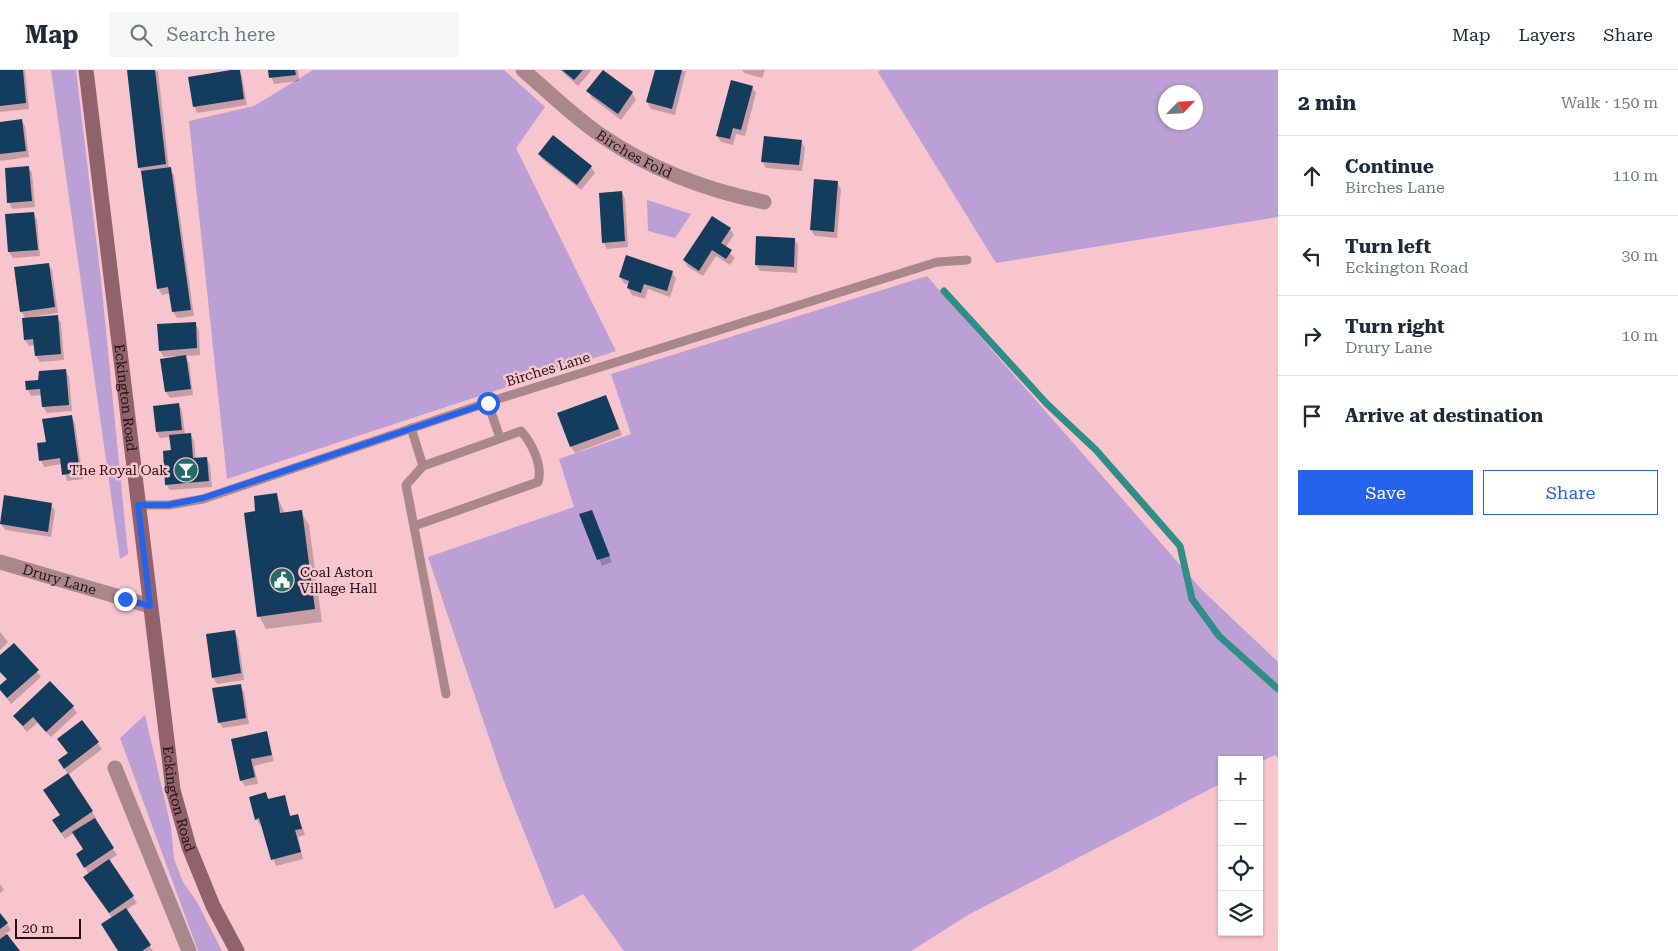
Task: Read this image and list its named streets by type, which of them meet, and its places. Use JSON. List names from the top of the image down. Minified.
{"streets":{"main road":["Eckington Road"],"street":["Birches Fold","Drury Lane"],"lane":["Birches Lane"]},"crossings":[["Birches Lane","Eckington Road"],["Eckington Road","Drury Lane"]],"places":{"bar":["The Royal Oak"],"public building":["Coal Aston Village Hall"]},"scale_bar":"20 m","north":"top right","page":{"header":"Map","search":"Search here","nav":["Map","Layers","Share"],"heading":["2 min","Walk · 150 m"],"list":[["Continue","Birches Lane","110 m"],["Turn left","Eckington Road","30 m"],["Turn right","Drury Lane","10 m"],"Arrive at destination"],"buttons":["Save","Share"],"map_buttons":["+","−"],"scale":"20 m"}}
